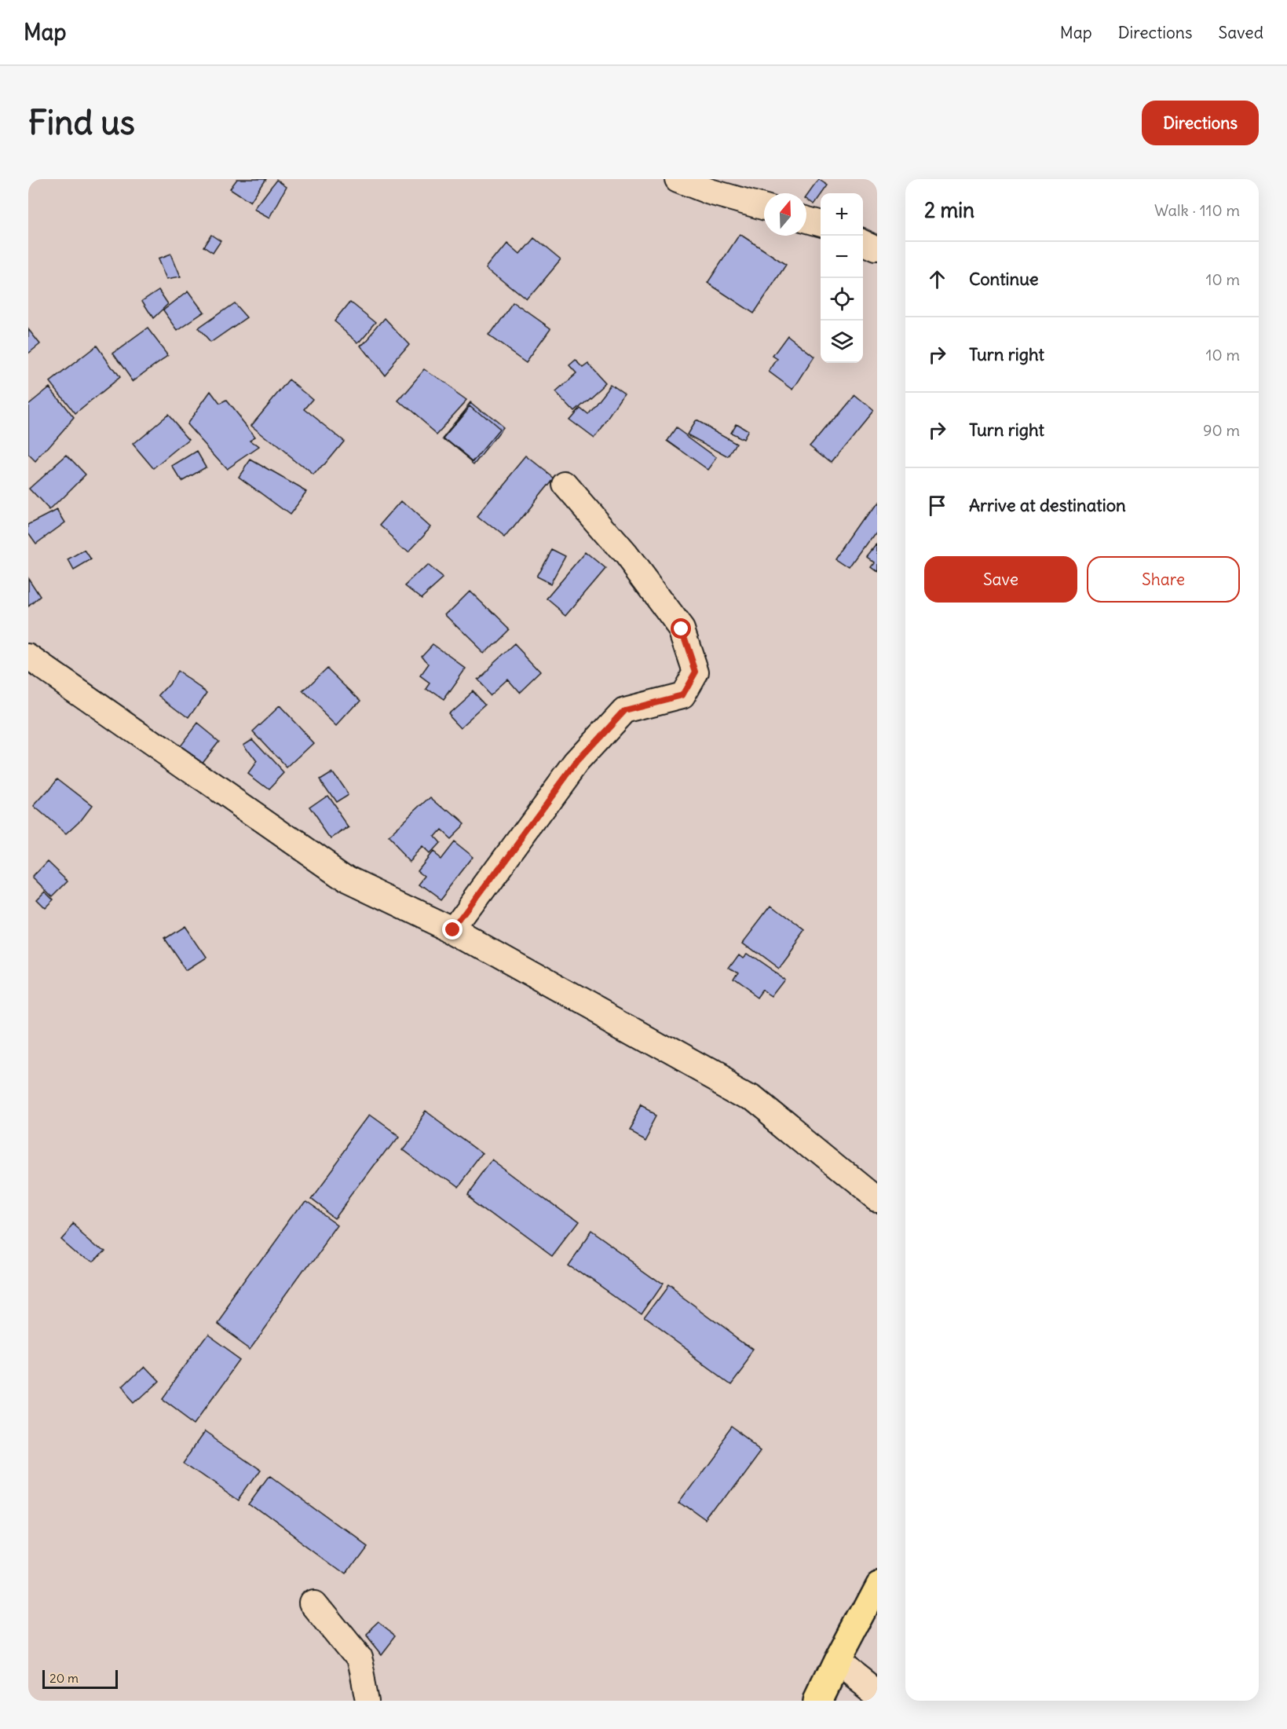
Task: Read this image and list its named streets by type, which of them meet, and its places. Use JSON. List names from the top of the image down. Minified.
{"scale_bar":"20 m","north":"top","page":{"header":"Map","nav":["Map","Directions","Saved"],"buttons":["Directions",["Save","Share"]],"title":"Find us","heading":["2 min","Walk · 110 m"],"map_buttons":["+","−"],"list":[["Continue","10 m"],["Turn right","10 m"],["Turn right","90 m"],"Arrive at destination"],"scale":"20 m"}}
